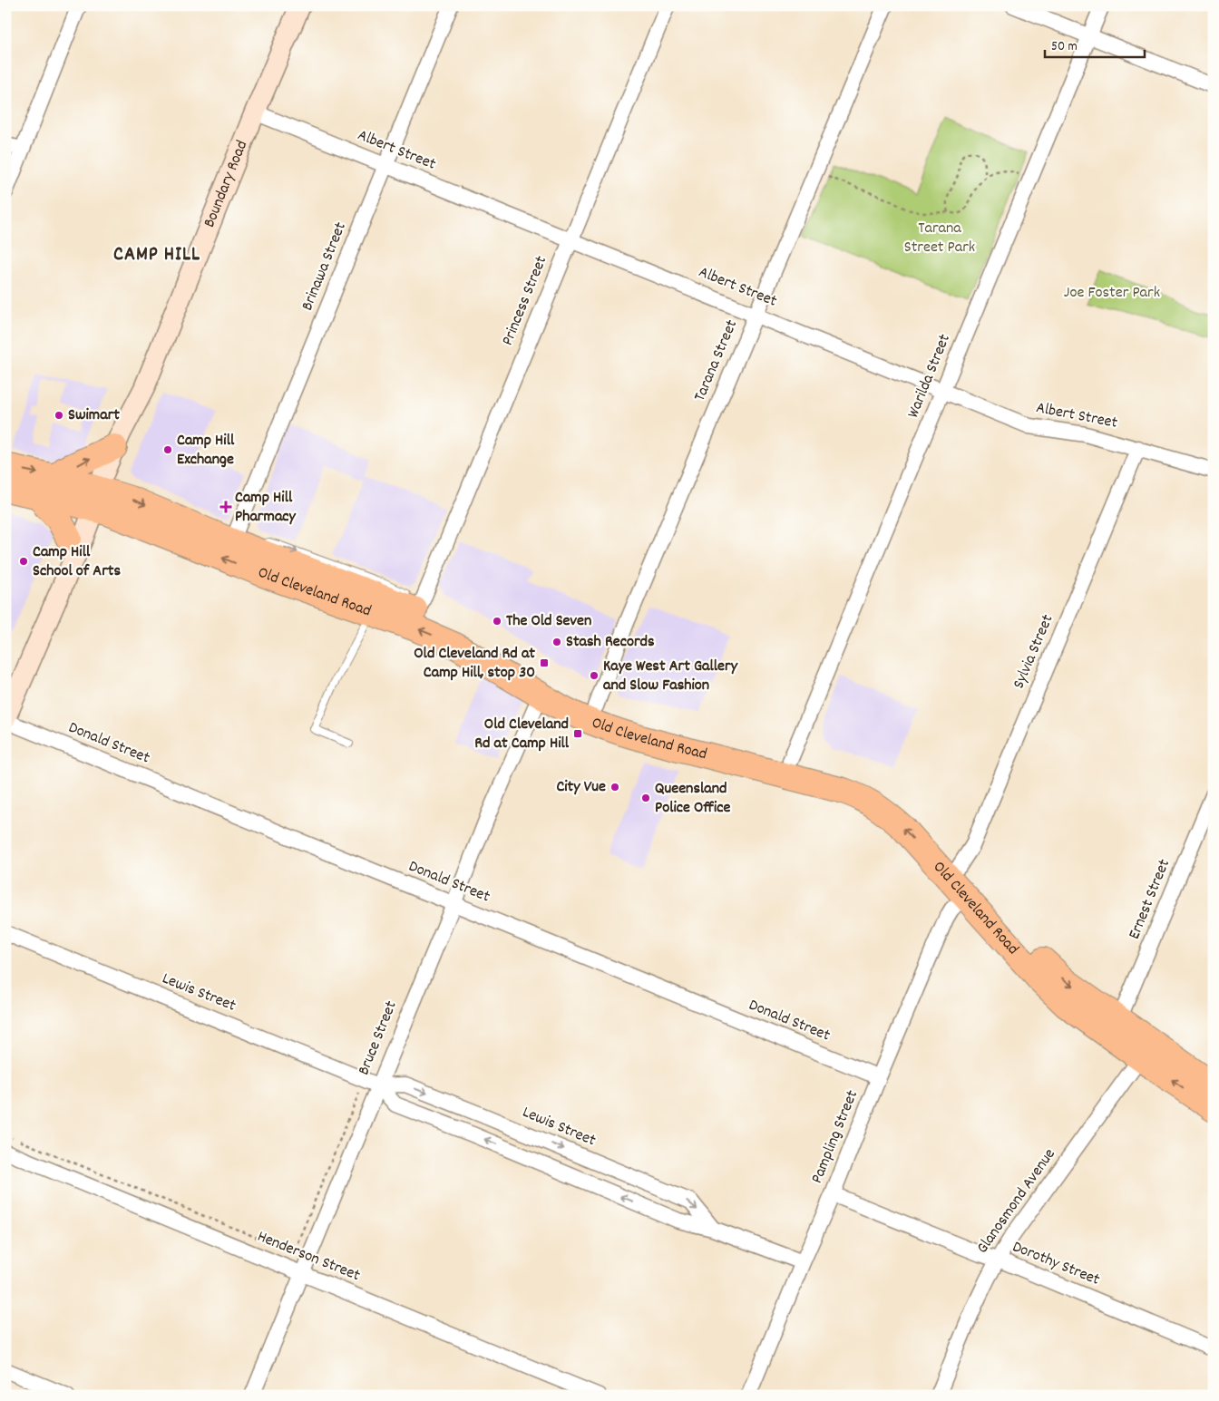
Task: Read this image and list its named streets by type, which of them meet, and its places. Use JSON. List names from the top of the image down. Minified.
{"streets":{"highway":["Old Cleveland Road"],"main road":["Boundary Road"],"street":["Albert Street","Brinawa Street","Princess Street","Tarana Street","Warilda Street","Sylvia Street","Donald Street","Ernest Street","Lewis Street","Bruce Street","Pampling Street","Glanosmond Avenue","Henderson Street","Dorothy Street"]},"crossings":[["Albert Street","Boundary Road"],["Albert Street","Brinawa Street"],["Albert Street","Princess Street"],["Albert Street","Tarana Street"],["Albert Street","Warilda Street"],["Albert Street","Sylvia Street"],["Boundary Road","Old Cleveland Road"],["Brinawa Street","Old Cleveland Road"],["Princess Street","Old Cleveland Road"],["Tarana Street","Old Cleveland Road"],["Warilda Street","Old Cleveland Road"],["Old Cleveland Road","Sylvia Street"],["Old Cleveland Road","Ernest Street"],["Old Cleveland Road","Bruce Street"],["Old Cleveland Road","Pampling Street"],["Old Cleveland Road","Glanosmond Avenue"],["Donald Street","Bruce Street"],["Donald Street","Pampling Street"],["Lewis Street","Bruce Street"],["Lewis Street","Pampling Street"],["Bruce Street","Henderson Street"],["Pampling Street","Dorothy Street"],["Glanosmond Avenue","Dorothy Street"]],"districts":["CAMP HILL"],"parks":["Tarana Street Park","Joe Foster Park"],"places":{"other":["Swimart","Camp Hill Exchange","Camp Hill School of Arts","The Old Seven","Stash Records","Kaye West Art Gallery and Slow Fashion","City Vue","Queensland Police Office"],"health":["Camp Hill Pharmacy"],"transit":["Old Cleveland Rd at Camp Hill, stop 30","Old Cleveland Rd at Camp Hill"]},"scale_bar":"50 m"}
